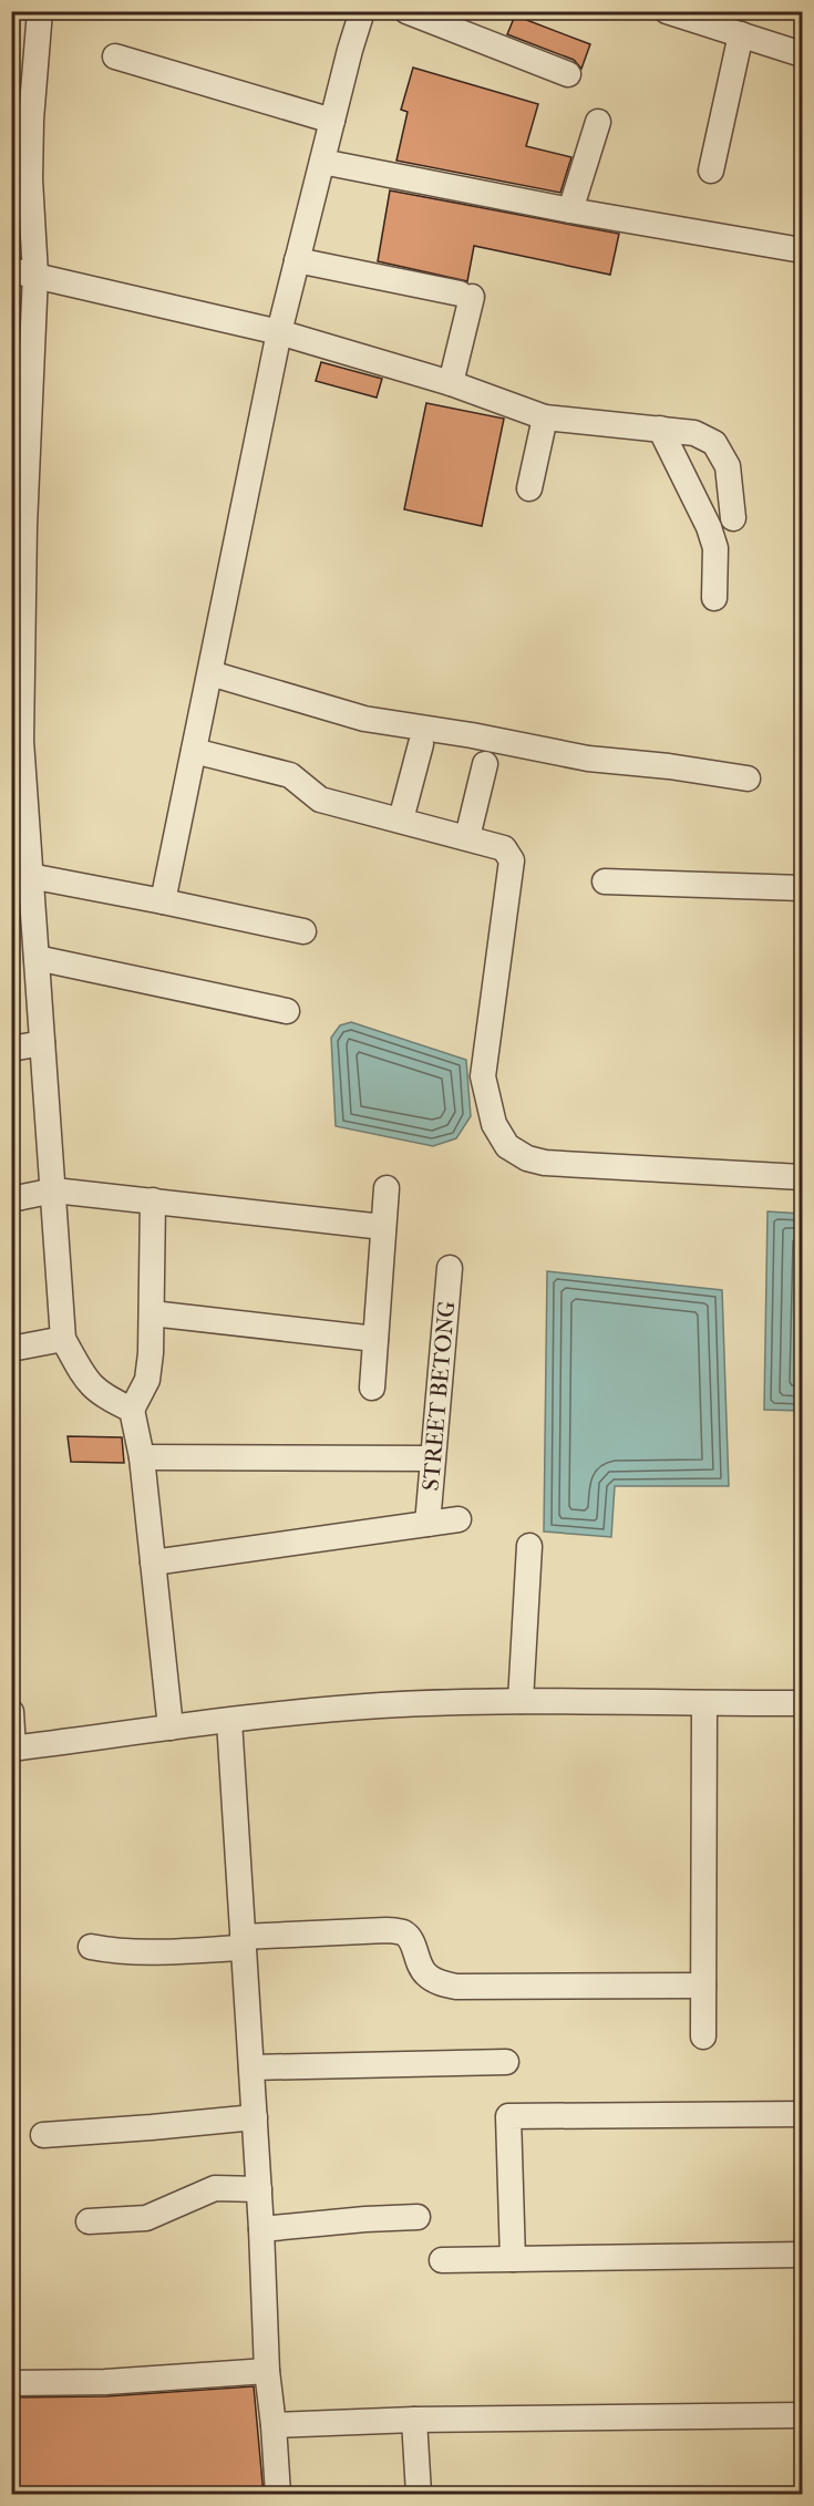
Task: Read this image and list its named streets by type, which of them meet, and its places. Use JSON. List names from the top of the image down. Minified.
{"streets":{"street":["STREET BETONG"]}}
